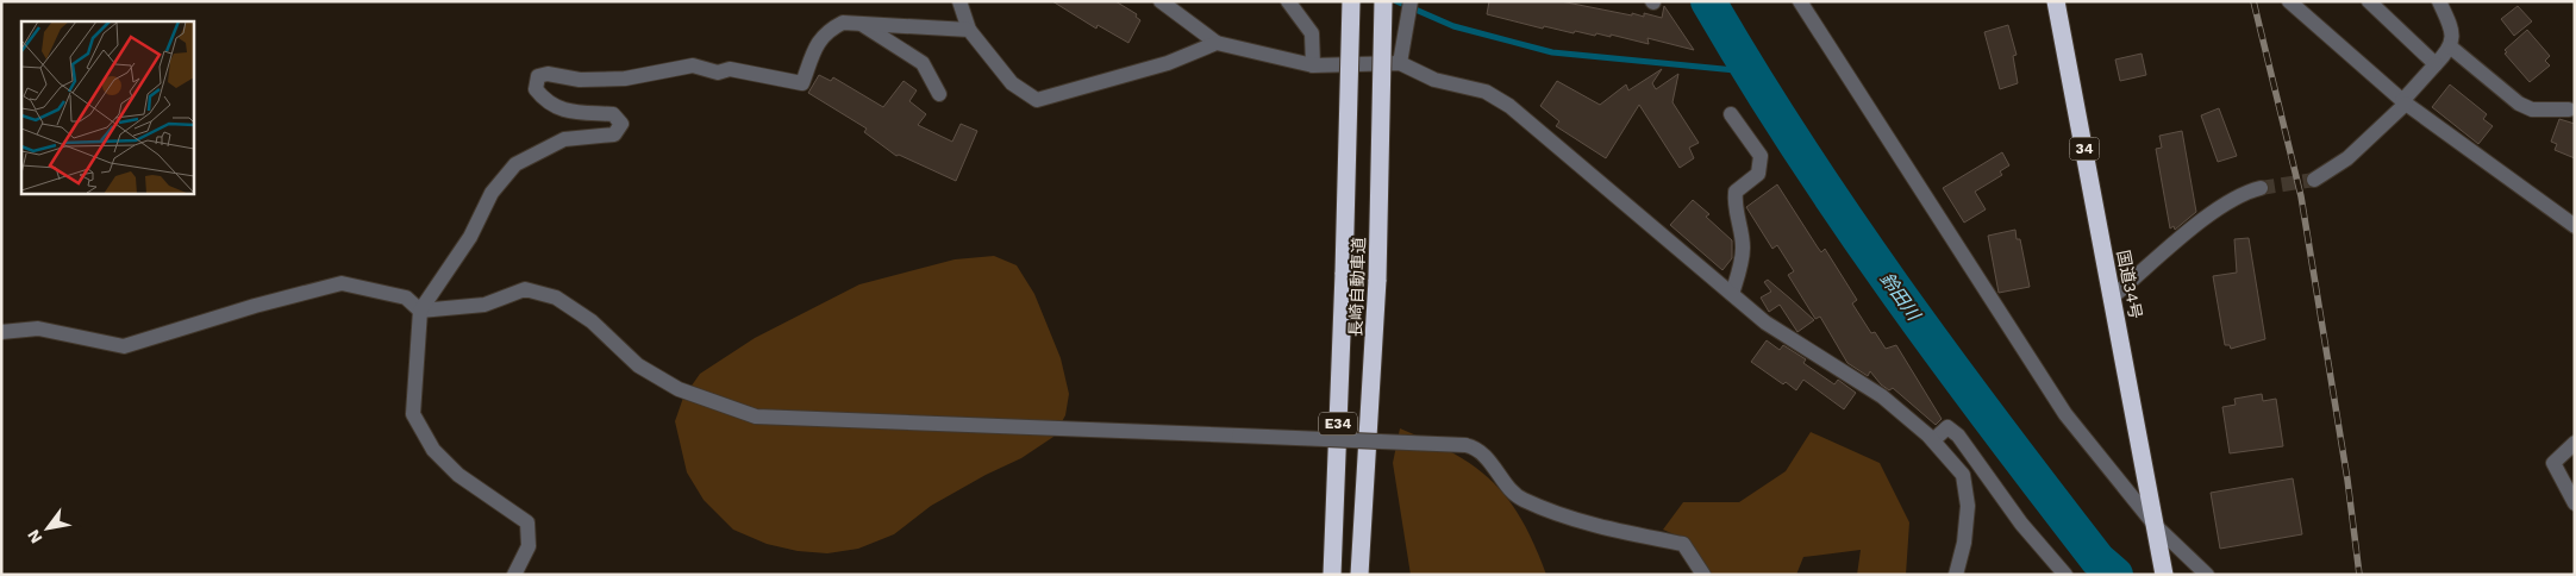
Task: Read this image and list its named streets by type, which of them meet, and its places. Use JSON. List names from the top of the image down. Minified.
{"streets":{"highway":["34","国道34号","長崎自動車道","E34"]},"water":["鈴田川"],"north":"bottom left"}
